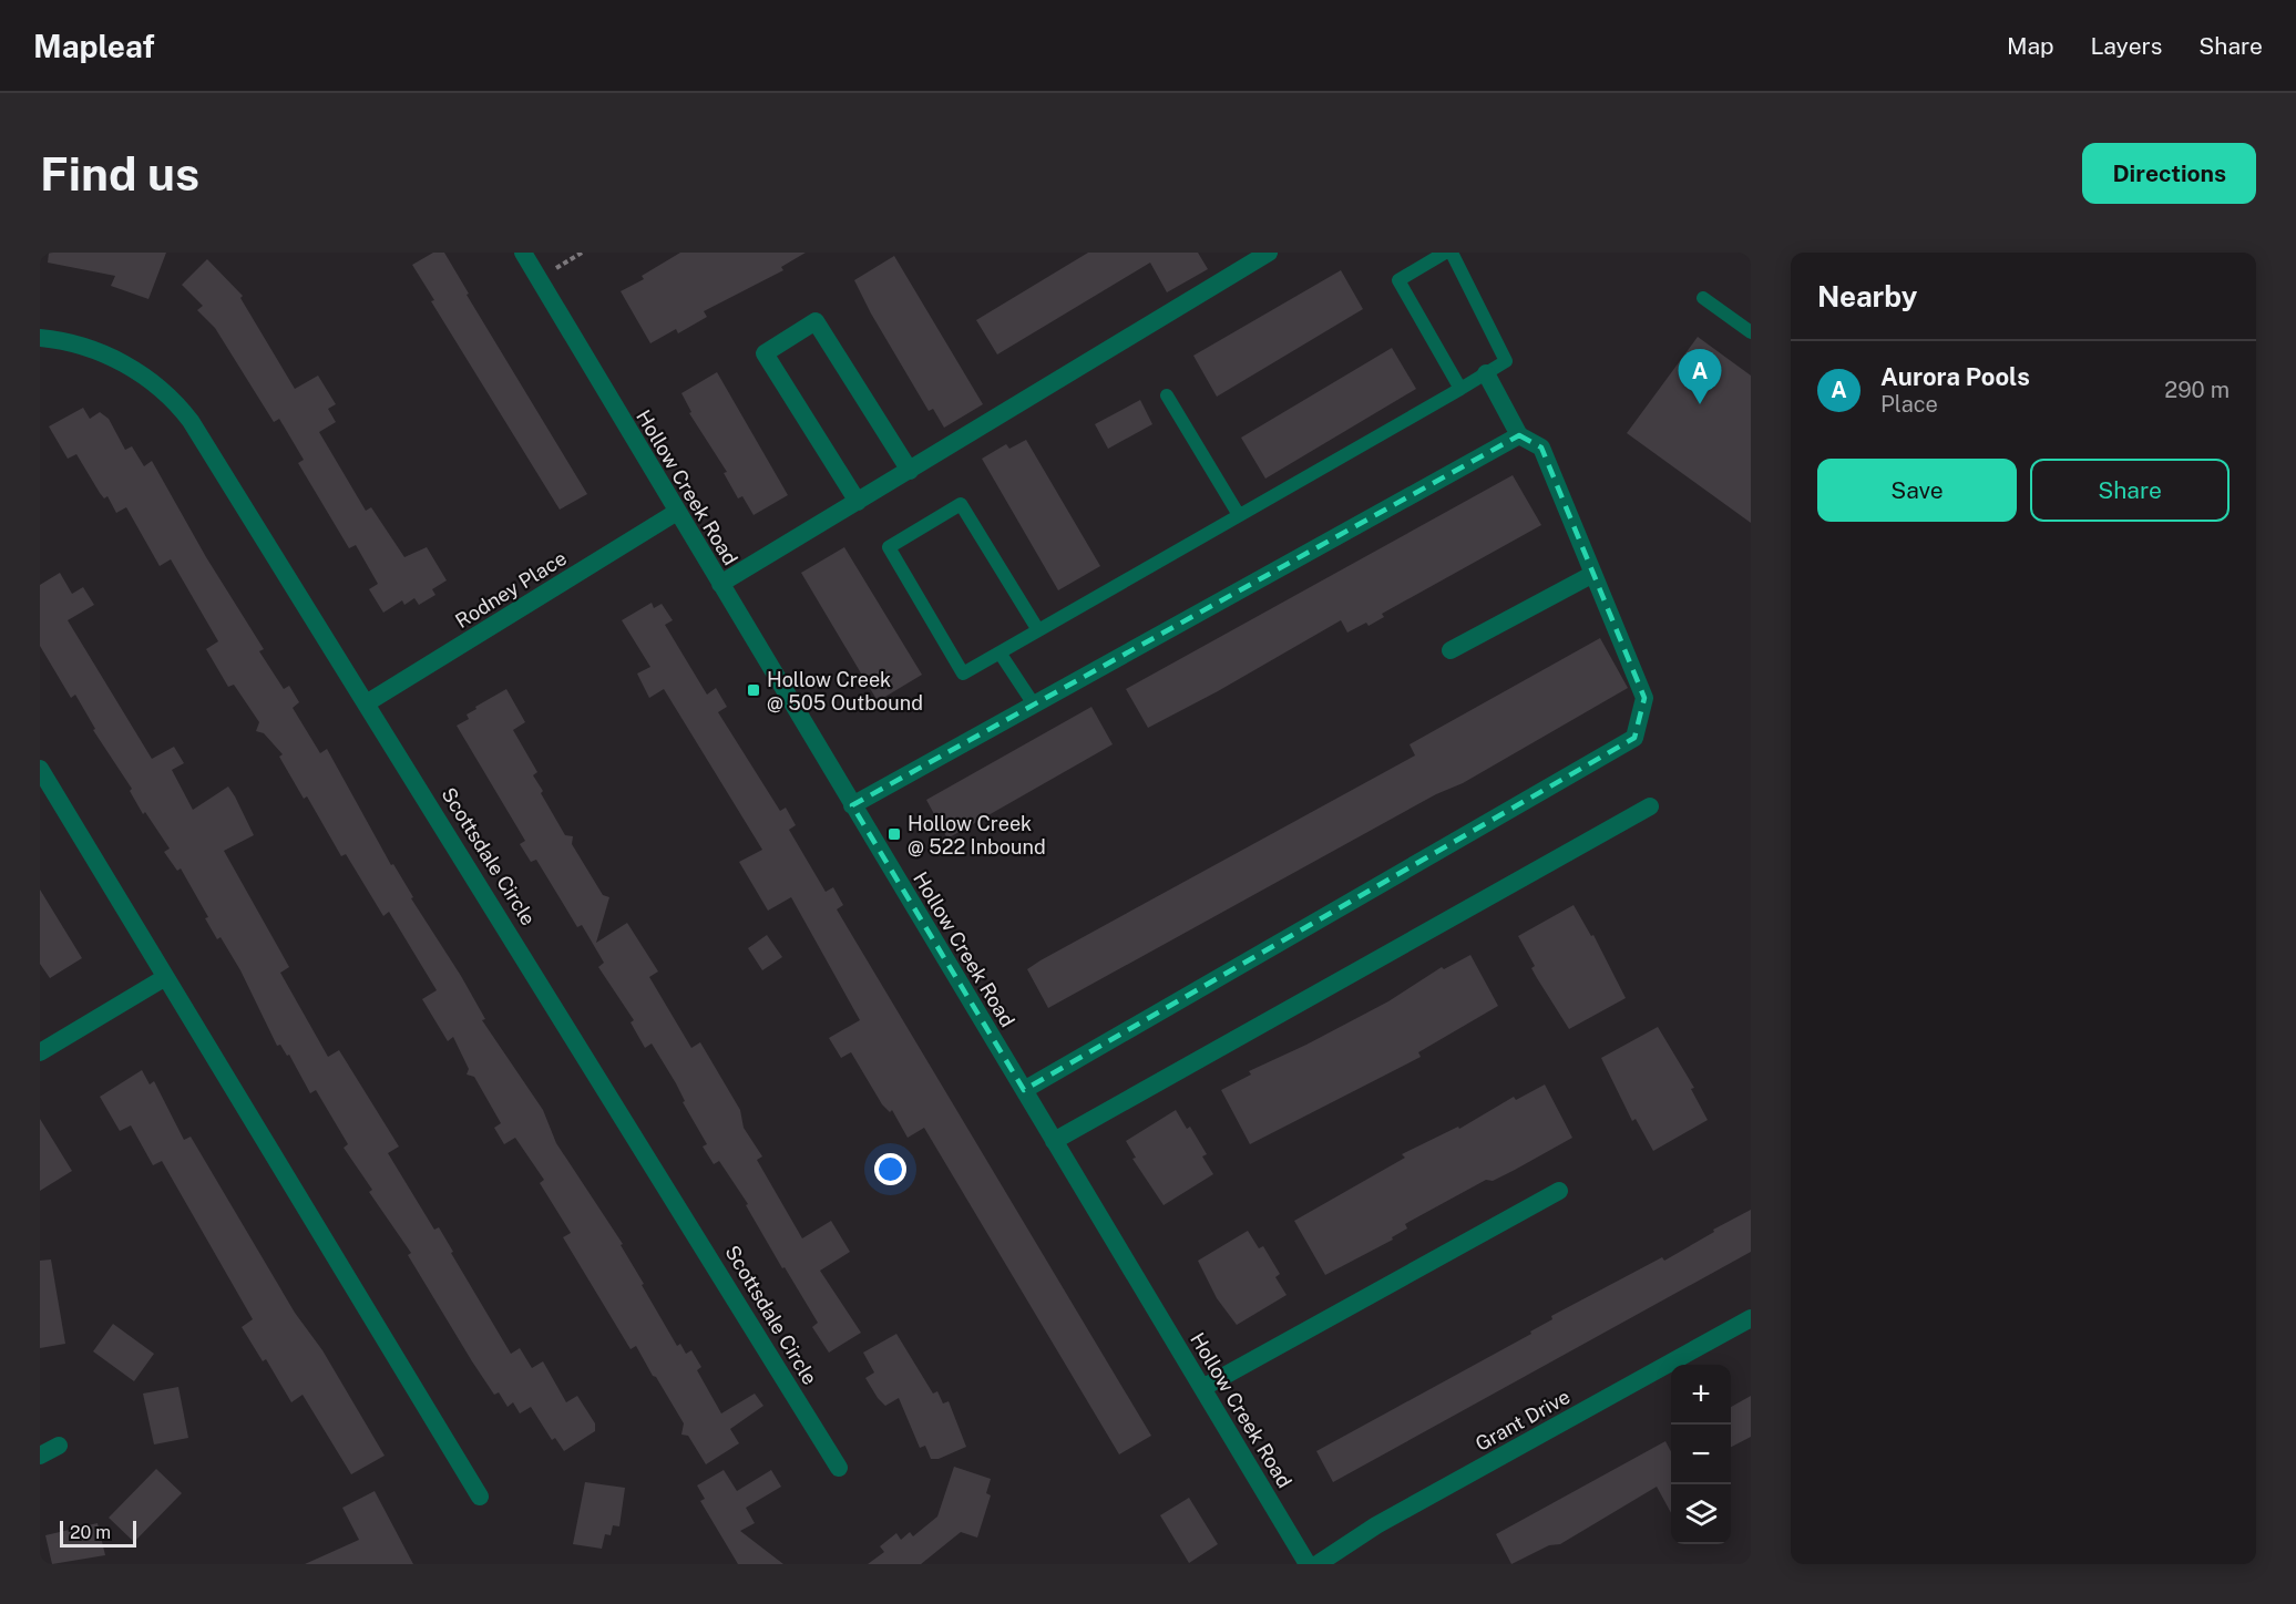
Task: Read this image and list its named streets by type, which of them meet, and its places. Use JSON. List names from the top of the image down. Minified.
{"streets":{"street":["Hollow Creek Road","Rodney Place","Scottsdale Circle","Grant Drive"]},"crossings":[["Hollow Creek Road","Rodney Place"],["Rodney Place","Scottsdale Circle"]],"places":{"transit":["Hollow Creek @ 505 Outbound","Hollow Creek @ 522 Inbound"]},"scale_bar":"20 m","page":{"header":"Mapleaf","nav":["Map","Layers","Share"],"buttons":["Directions",["Save","Share"]],"title":"Find us","heading":"Nearby","list":[{"mark":"A","name":"Aurora Pools","note":"Place","value":"290 m"}],"pins":"A","map_buttons":["+","−"],"scale":"20 m"}}
